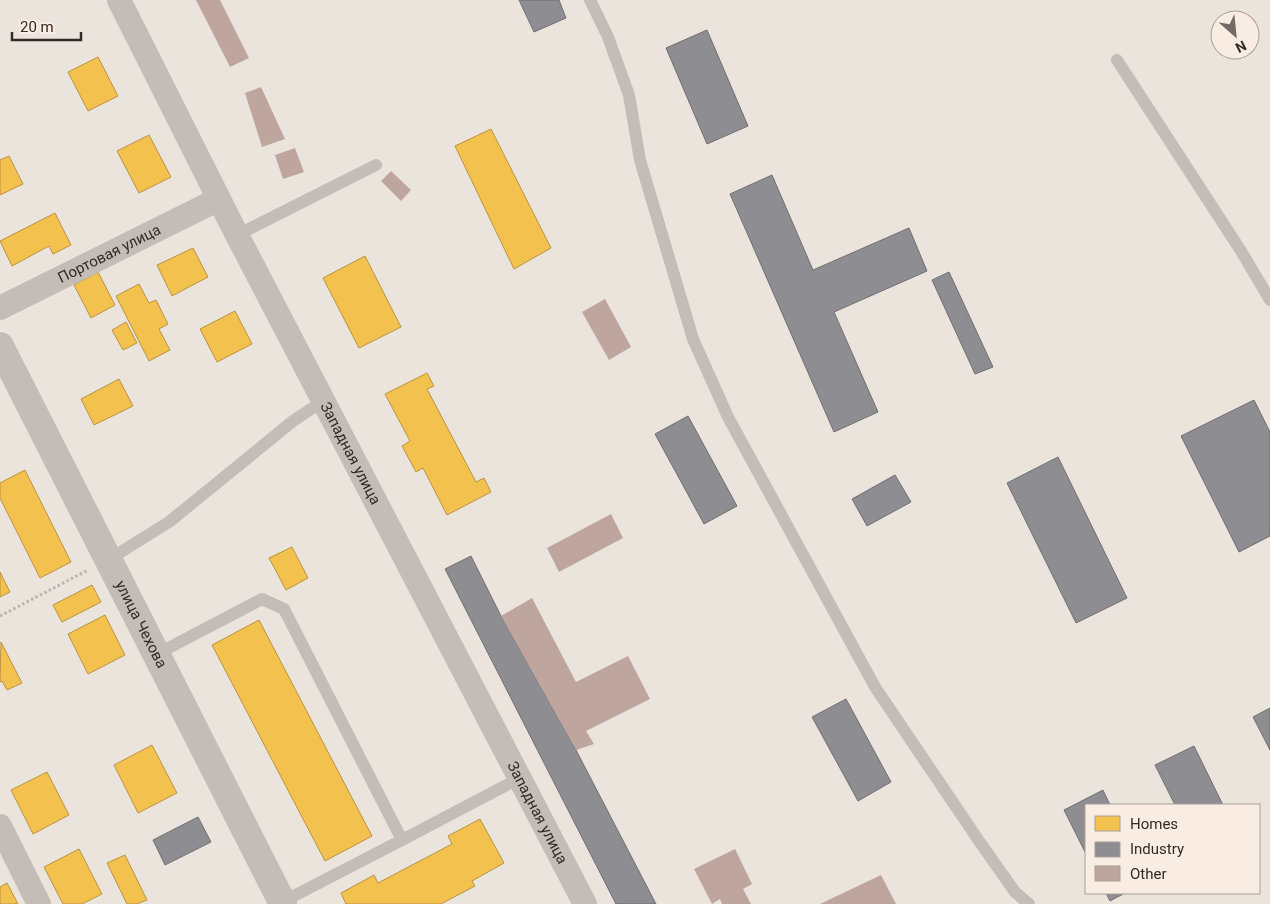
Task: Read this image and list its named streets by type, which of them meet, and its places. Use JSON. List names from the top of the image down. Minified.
{"streets":{"street":["Портовая улица","Западная улица","улица Чехова"]},"crossings":[["Портовая улица","Западная улица"]],"legend":["Homes","Industry","Other"],"scale_bar":"20 m","north":"bottom right"}
